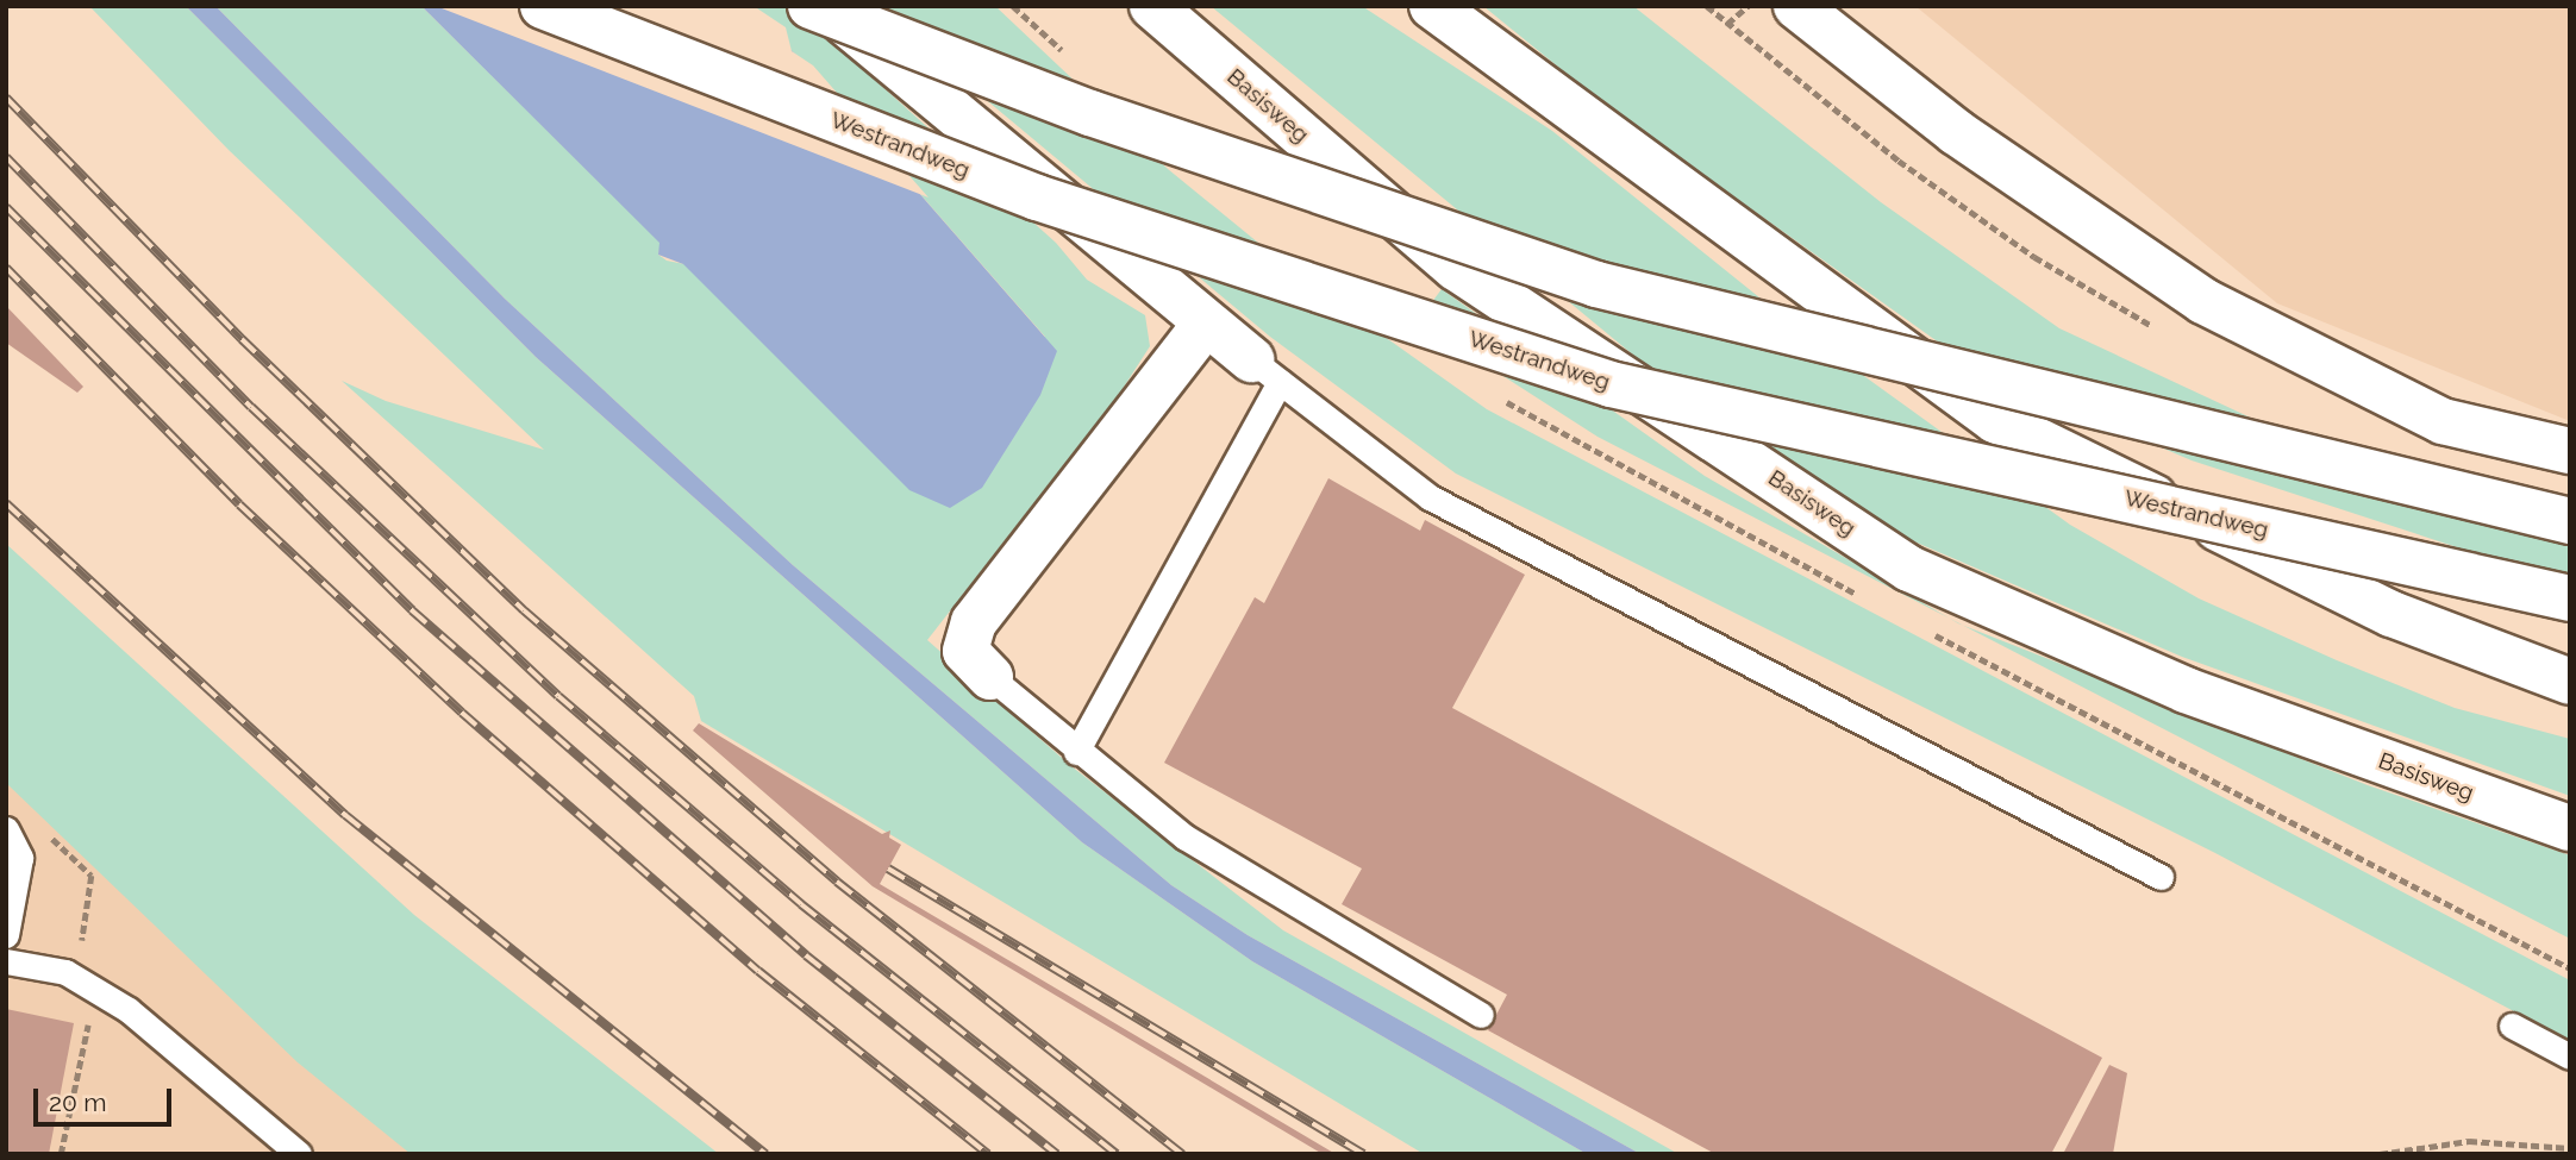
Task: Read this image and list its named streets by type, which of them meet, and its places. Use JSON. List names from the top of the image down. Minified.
{"streets":{"main road":["Basisweg","Westrandweg"]},"scale_bar":"20 m"}
